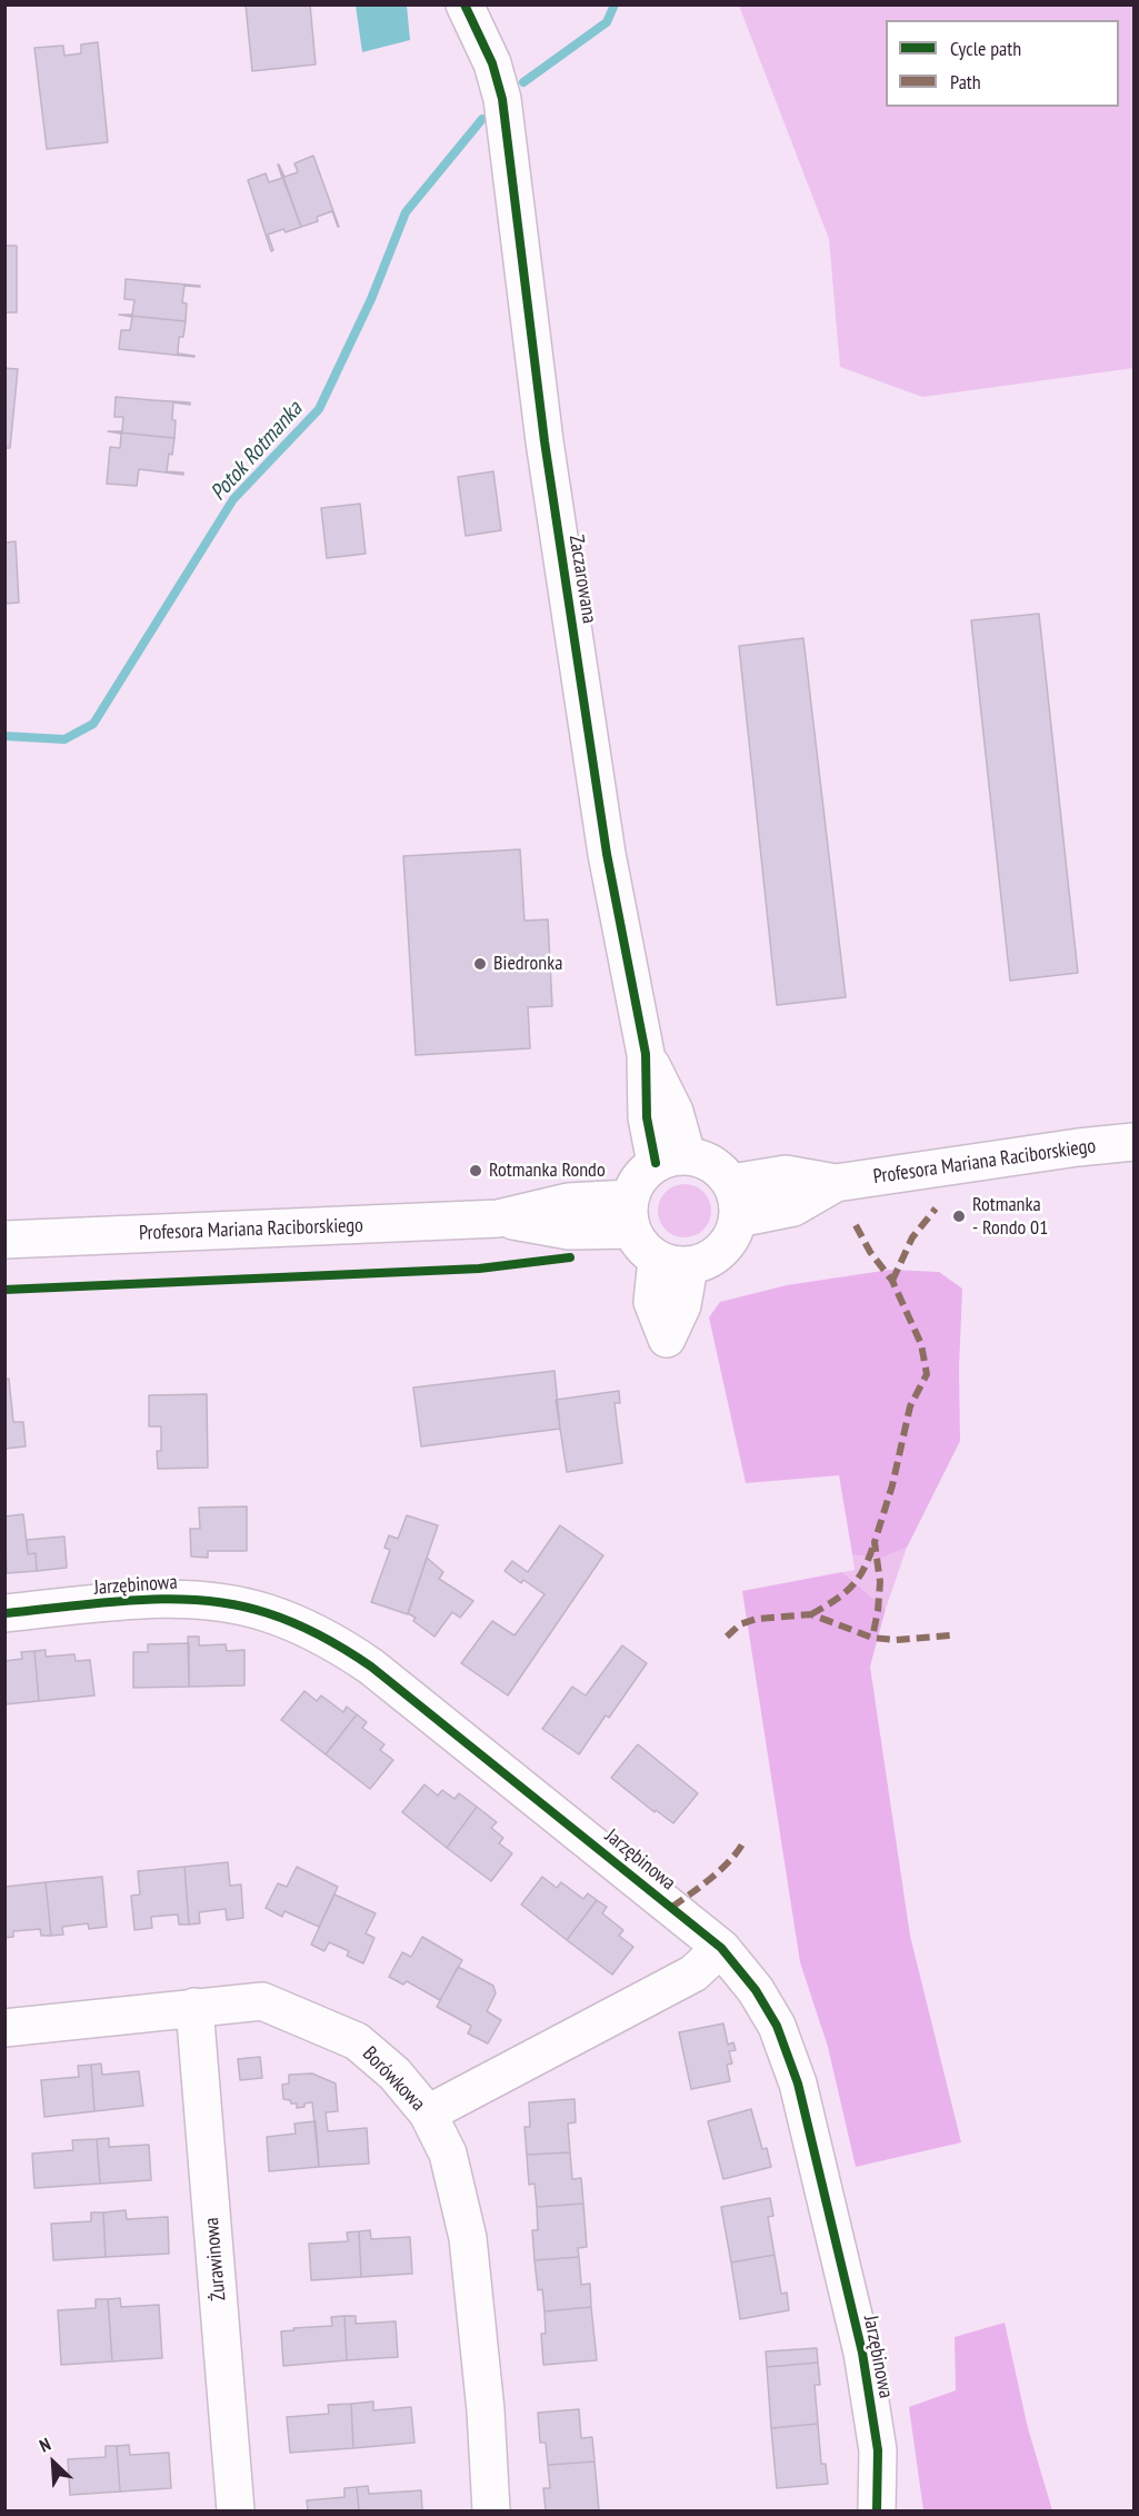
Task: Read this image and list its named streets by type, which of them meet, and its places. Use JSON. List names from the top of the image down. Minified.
{"streets":{"street":["Zaczarowana","Profesora Mariana Raciborskiego","Jarzębinowa","Borówkowa","Żurawinowa"]},"crossings":[["Zaczarowana","Profesora Mariana Raciborskiego"],["Borówkowa","Żurawinowa"]],"water":["Potok Rotmanka"],"places":["Biedronka","Rotmanka Rondo","Rotmanka - Rondo 01"],"legend":["Cycle path","Path"],"north":"top left"}
